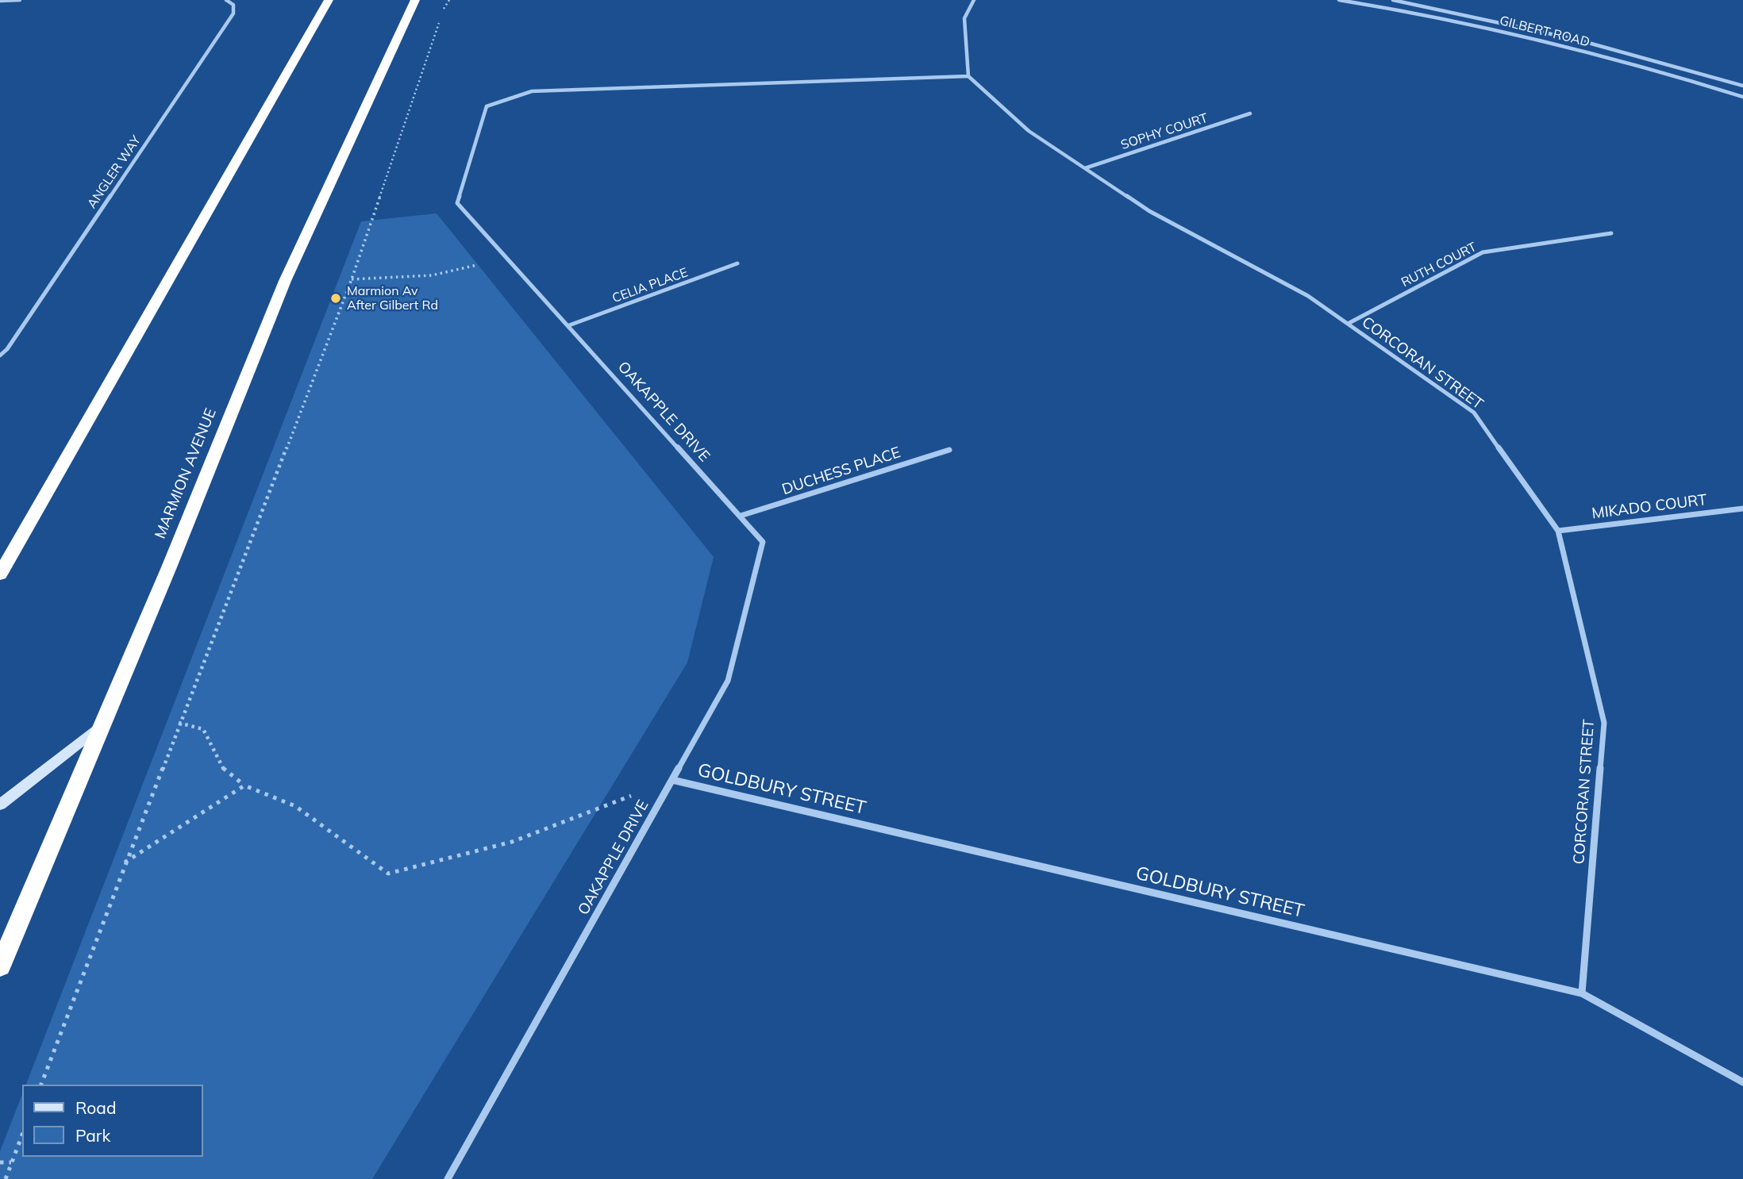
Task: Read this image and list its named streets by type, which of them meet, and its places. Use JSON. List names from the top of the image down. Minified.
{"streets":{"highway":["MARMION AVENUE"],"street":["GILBERT ROAD","SOPHY COURT","ANGLER WAY","RUTH COURT","CELIA PLACE","CORCORAN STREET","OAKAPPLE DRIVE","DUCHESS PLACE","MIKADO COURT","GOLDBURY STREET"]},"crossings":[["SOPHY COURT","CORCORAN STREET"],["RUTH COURT","CORCORAN STREET"],["CELIA PLACE","OAKAPPLE DRIVE"],["CORCORAN STREET","OAKAPPLE DRIVE"],["CORCORAN STREET","MIKADO COURT"],["CORCORAN STREET","GOLDBURY STREET"],["OAKAPPLE DRIVE","DUCHESS PLACE"],["OAKAPPLE DRIVE","GOLDBURY STREET"]],"places":["Marmion Av After Gilbert Rd"],"legend":["Road","Park"]}
